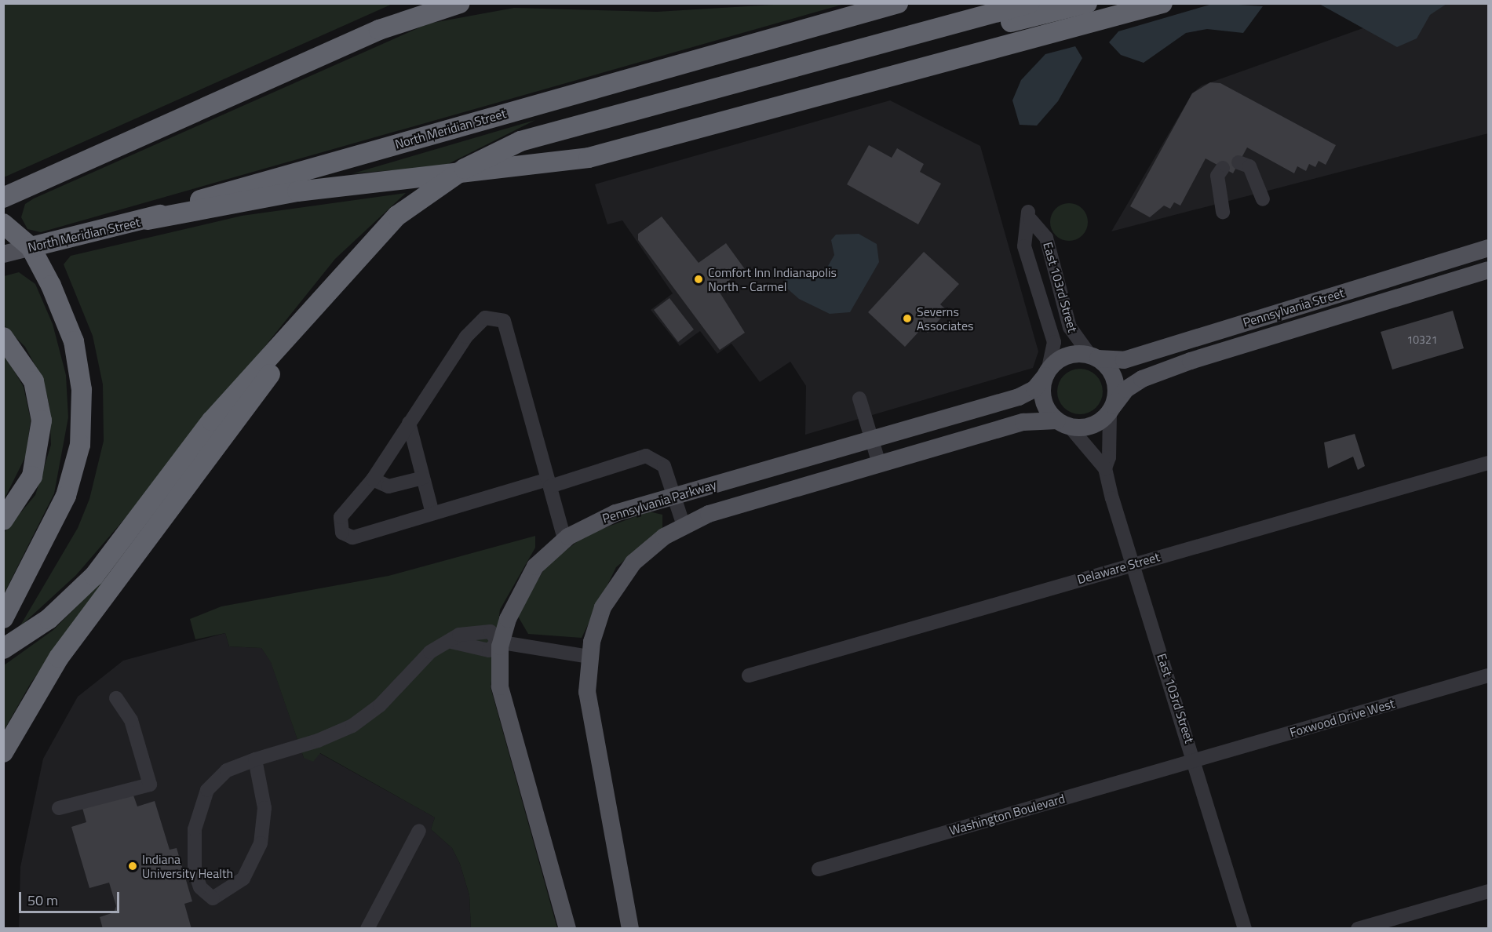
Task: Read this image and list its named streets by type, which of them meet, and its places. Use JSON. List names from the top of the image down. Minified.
{"streets":{"highway":["North Meridian Street"],"main road":["Pennsylvania Street","Pennsylvania Parkway"],"street":["East 103rd Street","Delaware Street","Foxwood Drive West","Washington Boulevard"]},"crossings":[["East 103rd Street","Pennsylvania Street"],["East 103rd Street","Pennsylvania Parkway"],["East 103rd Street","Delaware Street"],["East 103rd Street","Foxwood Drive West"],["East 103rd Street","Washington Boulevard"],["Pennsylvania Street","Pennsylvania Parkway"],["Foxwood Drive West","Washington Boulevard"]],"places":["Comfort Inn Indianapolis North - Carmel","Severns Associates","Indiana University Health"],"house_numbers":["10321"],"scale_bar":"50 m"}
